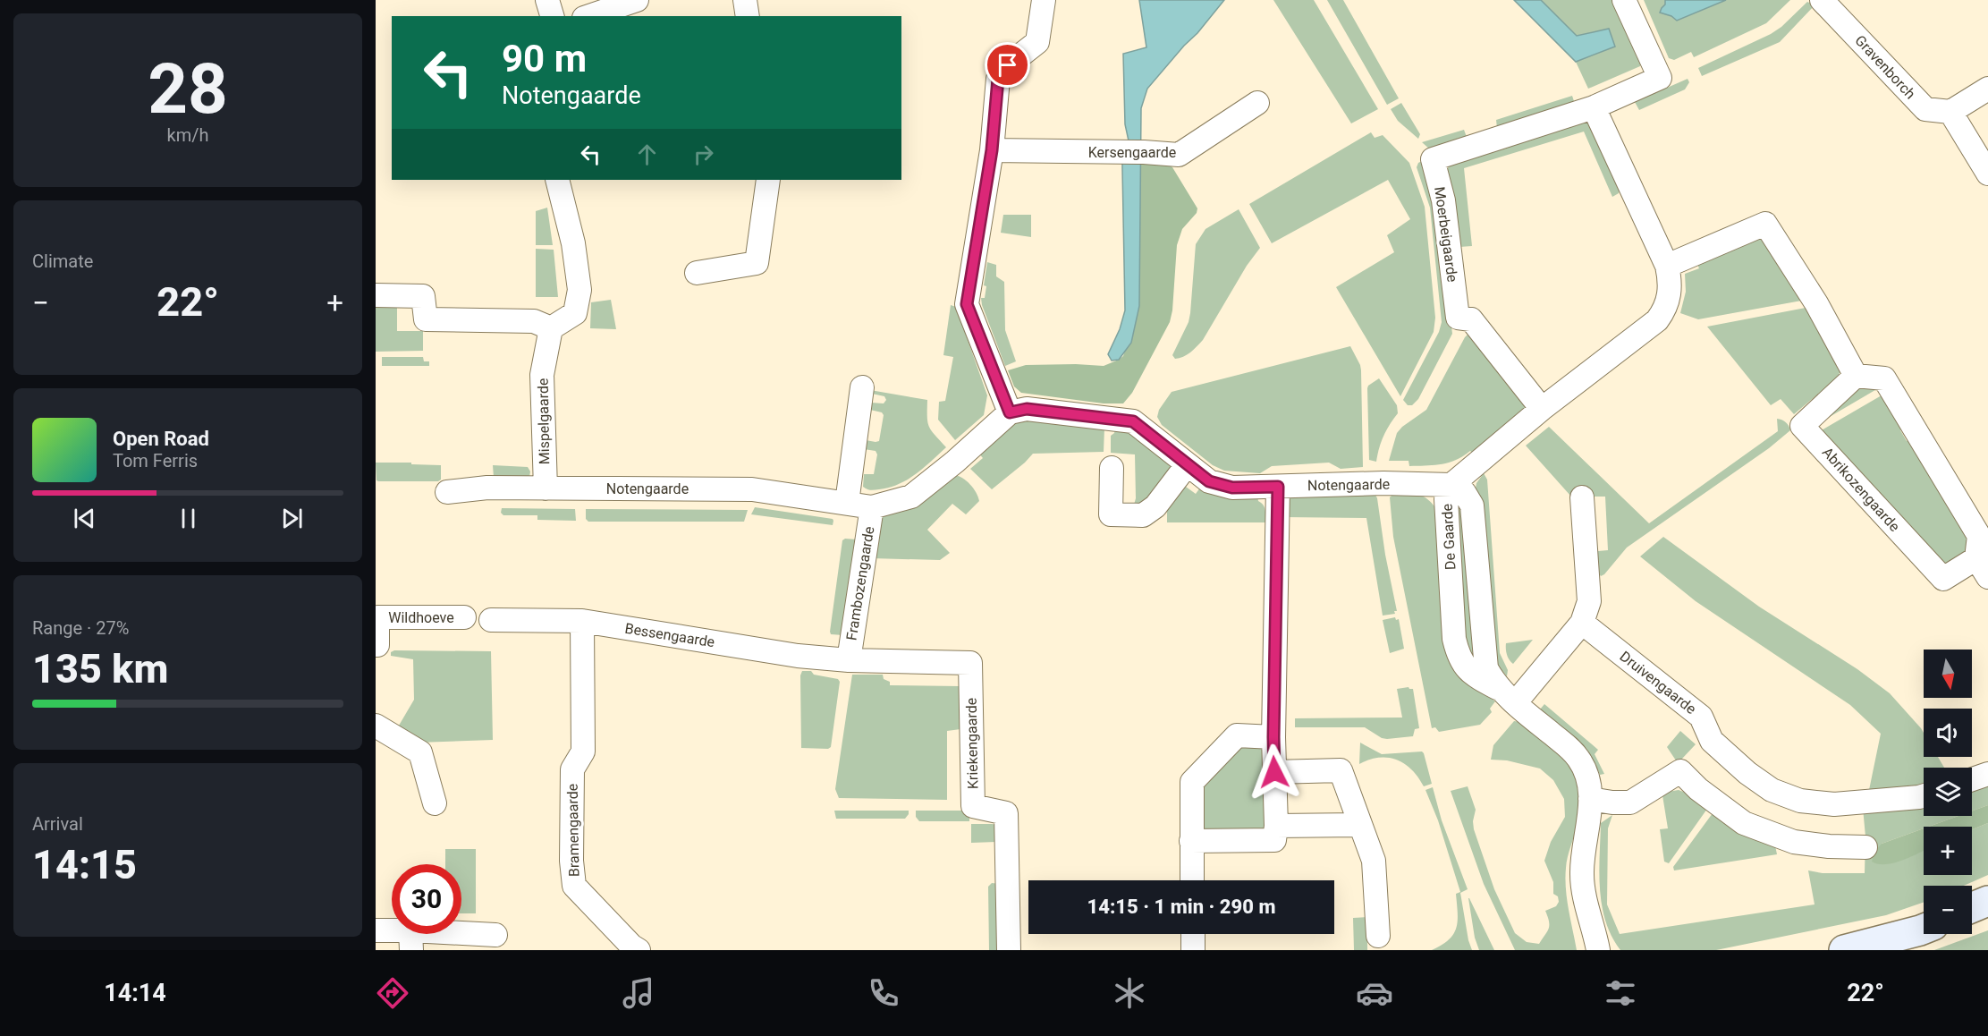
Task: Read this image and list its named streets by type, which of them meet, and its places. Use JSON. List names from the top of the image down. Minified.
{"streets":{"street":["Gravenborch","Kersengaarde","Moerbeigaarde","Mispelgaarde","Notengaarde","Abrikozengaarde","De Gaarde","Frambozengaarde","Wildhoeve","Bessengaarde","Druivengaarde","Kriekengaarde","Bramengaarde"]},"crossings":[["Mispelgaarde","Notengaarde"],["Notengaarde","De Gaarde"],["Notengaarde","Frambozengaarde"],["Frambozengaarde","Bessengaarde"],["Frambozengaarde","Kriekengaarde"],["Bessengaarde","Kriekengaarde"],["Bessengaarde","Bramengaarde"]],"north":"bottom","page":{"tile":[["28","km/h"],"Climate",["Range · 27%","135 km"],["Arrival","14:15"]],"turn":["90 m","Notengaarde"],"heat":["−","22°","+"],"song":["Open Road","Tom Ferris"],"map_buttons":["+","−"],"limit":"30","trip":"14:15 · 1 min · 290 m","tabs":["14:14","22°"]}}
